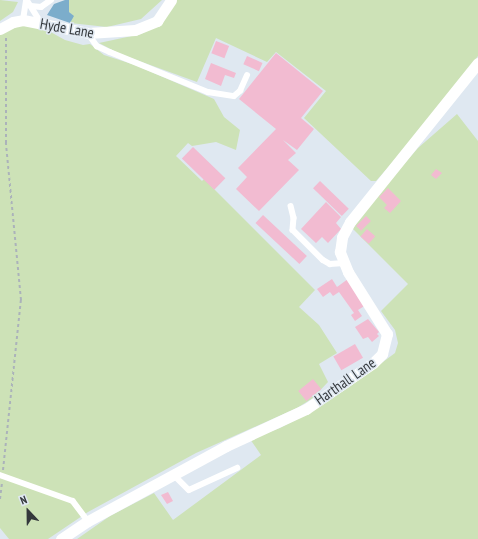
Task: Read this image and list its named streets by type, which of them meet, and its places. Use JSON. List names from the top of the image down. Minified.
{"streets":{"street":["Hyde Lane","Harthall Lane"]},"north":"top"}
